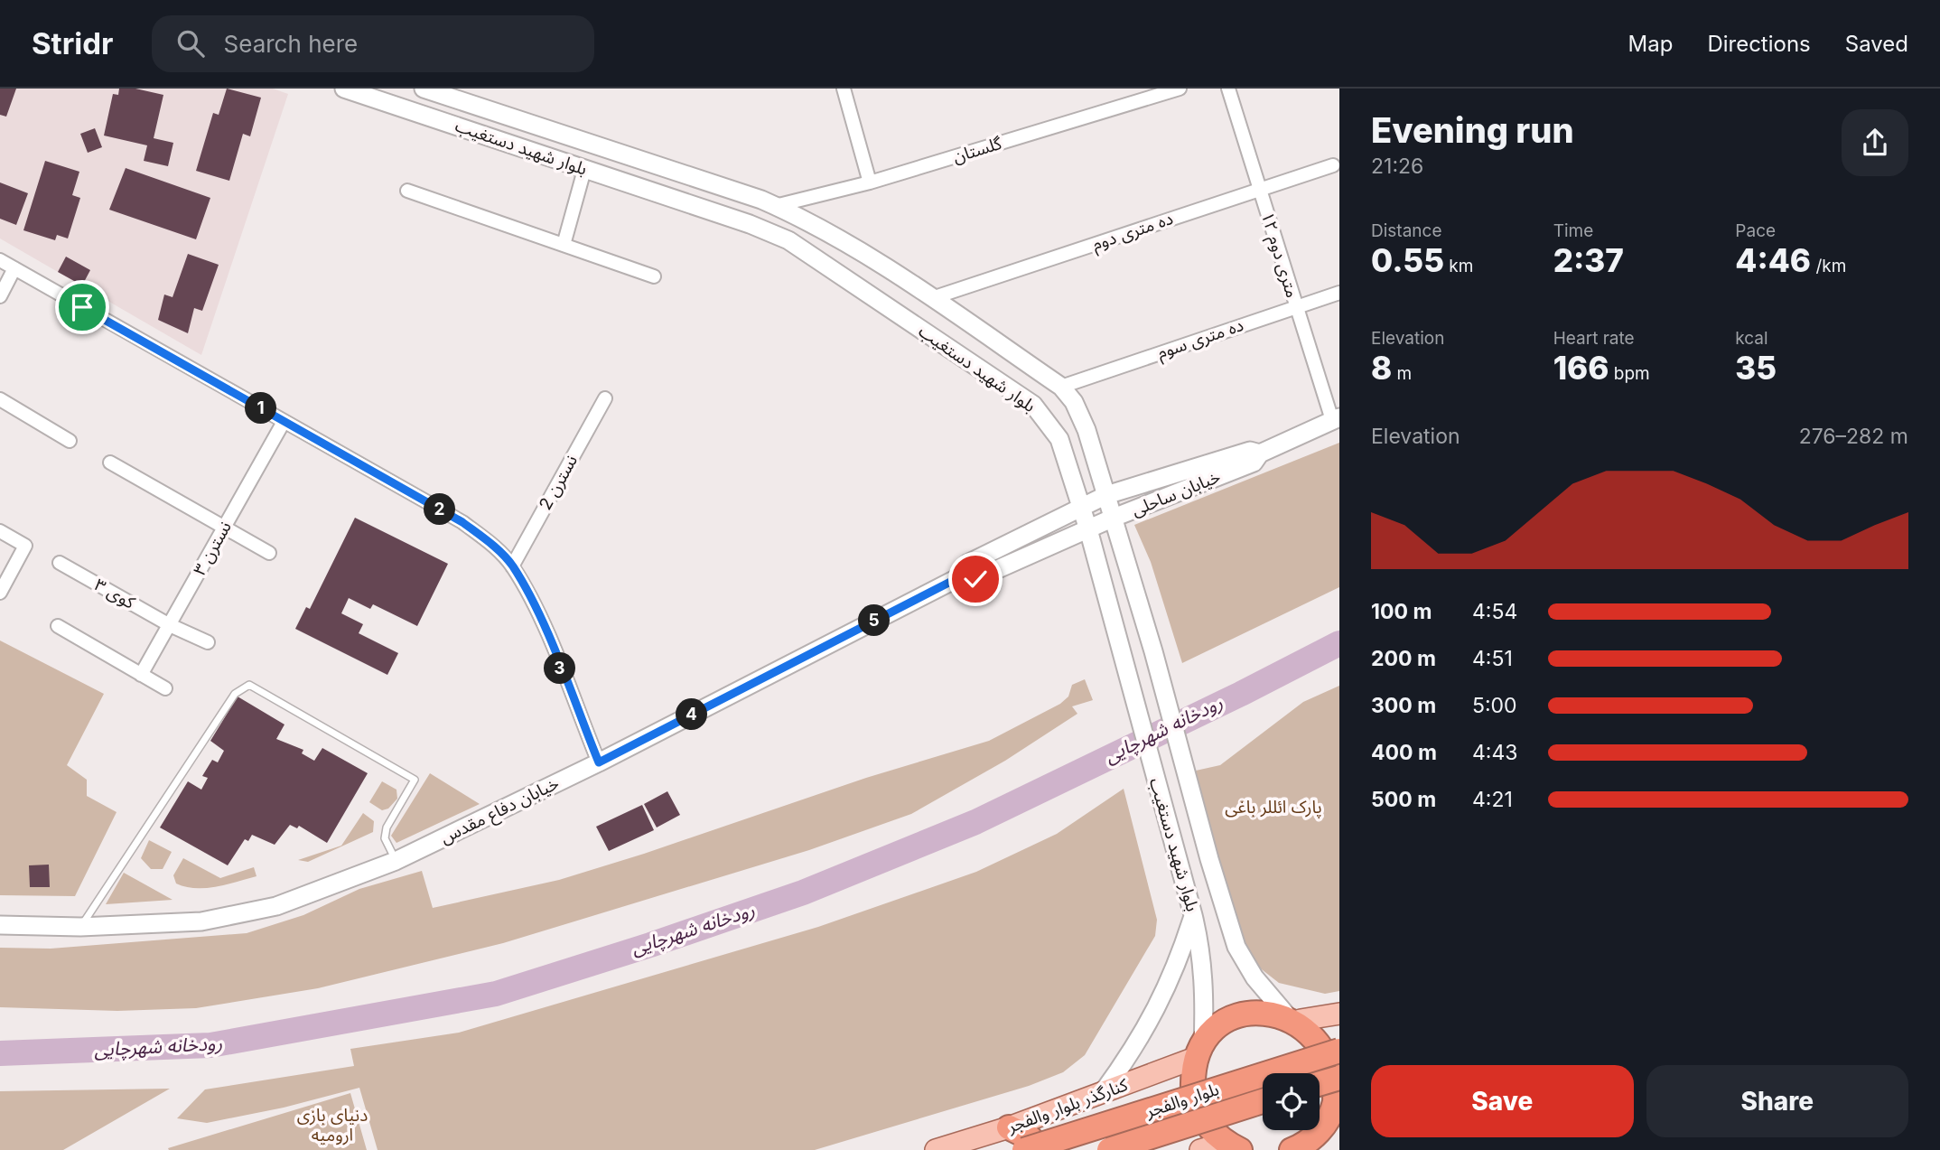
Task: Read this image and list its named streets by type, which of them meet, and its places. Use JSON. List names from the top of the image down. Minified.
{"streets":{"highway":["بلوار والفجر"],"main road":["بلوار شهید دستغیب","خیابان ساحلی","خیابان دفاع مقدس","کنارگذر بلوار والفجر"],"street":["گلستان","ده متری دوم","۱۲ متری دوم","ده متری سوم","نسترن 2","نسترن ۳","کوی ۳"]},"crossings":[["بلوار شهید دستغیب","گلستان"],["بلوار شهید دستغیب","ده متری دوم"],["بلوار شهید دستغیب","ده متری سوم"],["بلوار شهید دستغیب","خیابان ساحلی"],["بلوار شهید دستغیب","خیابان دفاع مقدس"],["بلوار شهید دستغیب","کنارگذر بلوار والفجر"],["ده متری دوم","۱۲ متری دوم"],["۱۲ متری دوم","ده متری سوم"],["۱۲ متری دوم","خیابان ساحلی"],["خیابان ساحلی","خیابان دفاع مقدس"],["نسترن ۳","کوی ۳"]],"water":["رودخانه شهرچایی"],"parks":["پارک ائللر باغی","دنیای بازی ارومیه"],"page":{"header":"Stridr","search":"Search here","nav":["Map","Directions","Saved"],"heading":["Evening run","21:26"],"stats":[["Distance","0.55 km"],["Time","2:37"],["Pace","4:46 /km"],["Elevation","8 m"],["Heart rate","166 bpm"],["kcal","35"]],"pins":["1","2","5","3","4"],"chart":["Elevation","276–282 m"],"list":[{"name":"100 m","note":"4:54"},{"name":"200 m","note":"4:51"},{"name":"300 m","note":"5:00"},{"name":"400 m","note":"4:43"},{"name":"500 m","note":"4:21"}],"buttons":["Save","Share"]}}
